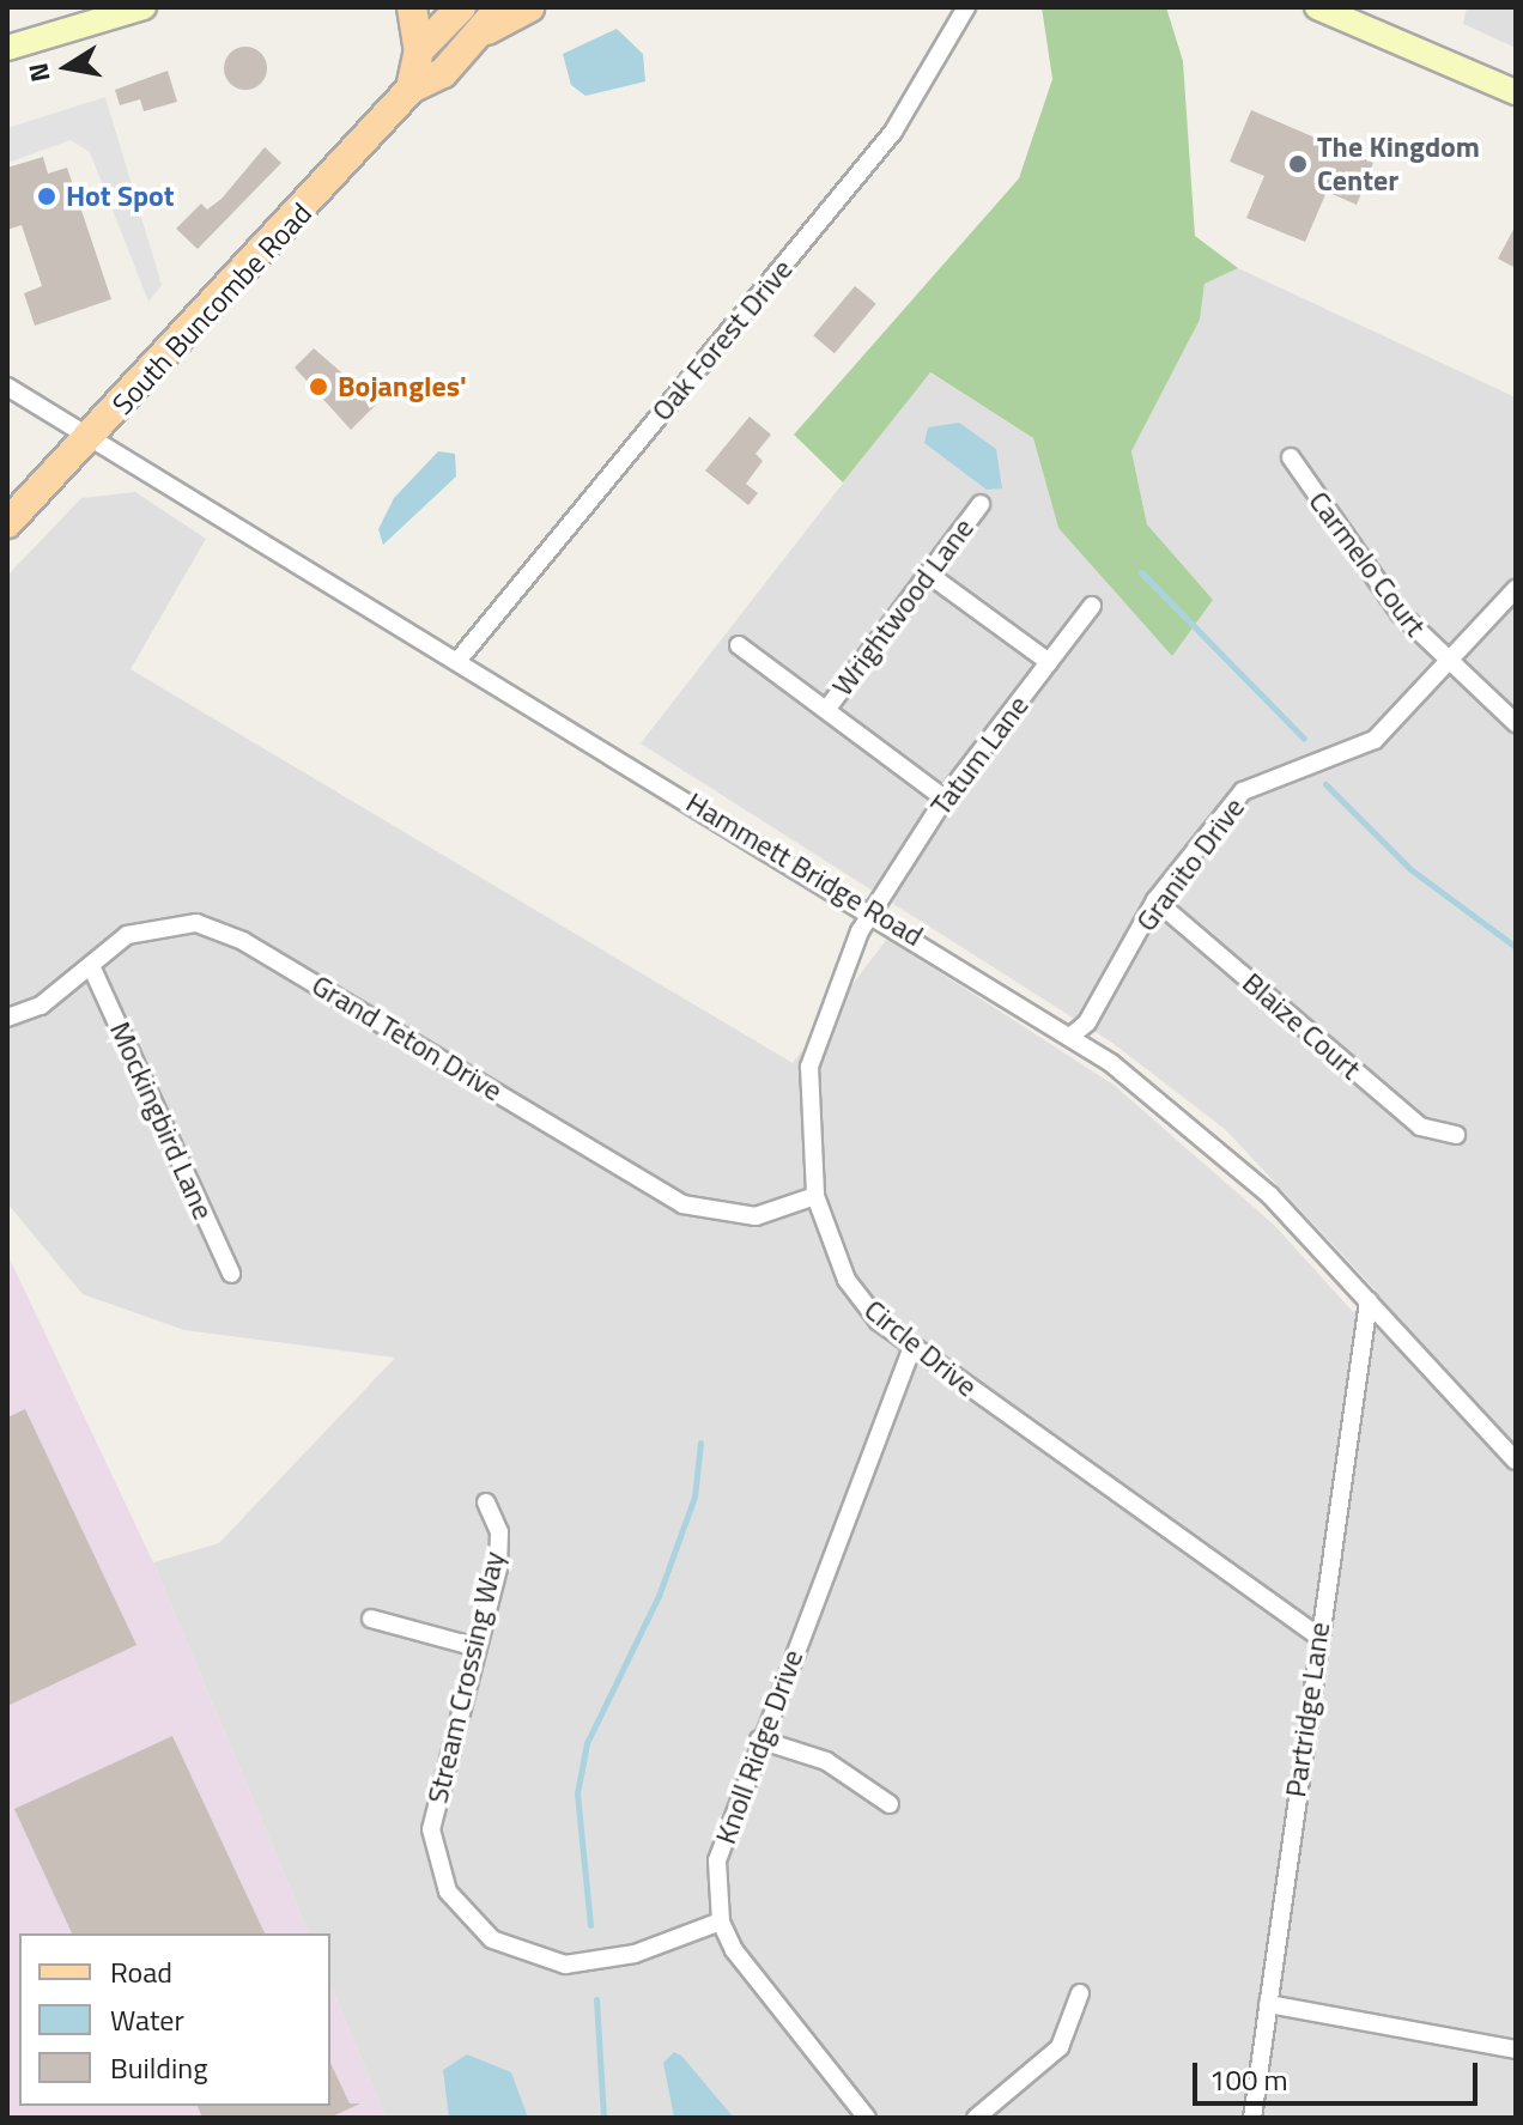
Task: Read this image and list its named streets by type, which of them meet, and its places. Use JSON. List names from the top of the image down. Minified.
{"streets":{"main road":["South Buncombe Road"],"street":["Oak Forest Drive","Carmelo Court","Wrightwood Lane","Tatum Lane","Granito Drive","Hammett Bridge Road","Blaize Court","Grand Teton Drive","Mockingbird Lane","Circle Drive","Stream Crossing Way","Partridge Lane","Knoll Ridge Drive"]},"crossings":[["South Buncombe Road","Hammett Bridge Road"],["Oak Forest Drive","Hammett Bridge Road"],["Carmelo Court","Granito Drive"],["Tatum Lane","Hammett Bridge Road"],["Tatum Lane","Circle Drive"],["Granito Drive","Hammett Bridge Road"],["Granito Drive","Blaize Court"],["Hammett Bridge Road","Circle Drive"],["Hammett Bridge Road","Partridge Lane"],["Grand Teton Drive","Mockingbird Lane"],["Grand Teton Drive","Circle Drive"],["Circle Drive","Partridge Lane"],["Circle Drive","Knoll Ridge Drive"],["Stream Crossing Way","Knoll Ridge Drive"]],"places":["The Kingdom Center","Hot Spot","Bojangles'"],"legend":["Road","Water","Building"],"scale_bar":"100 m","north":"left"}
